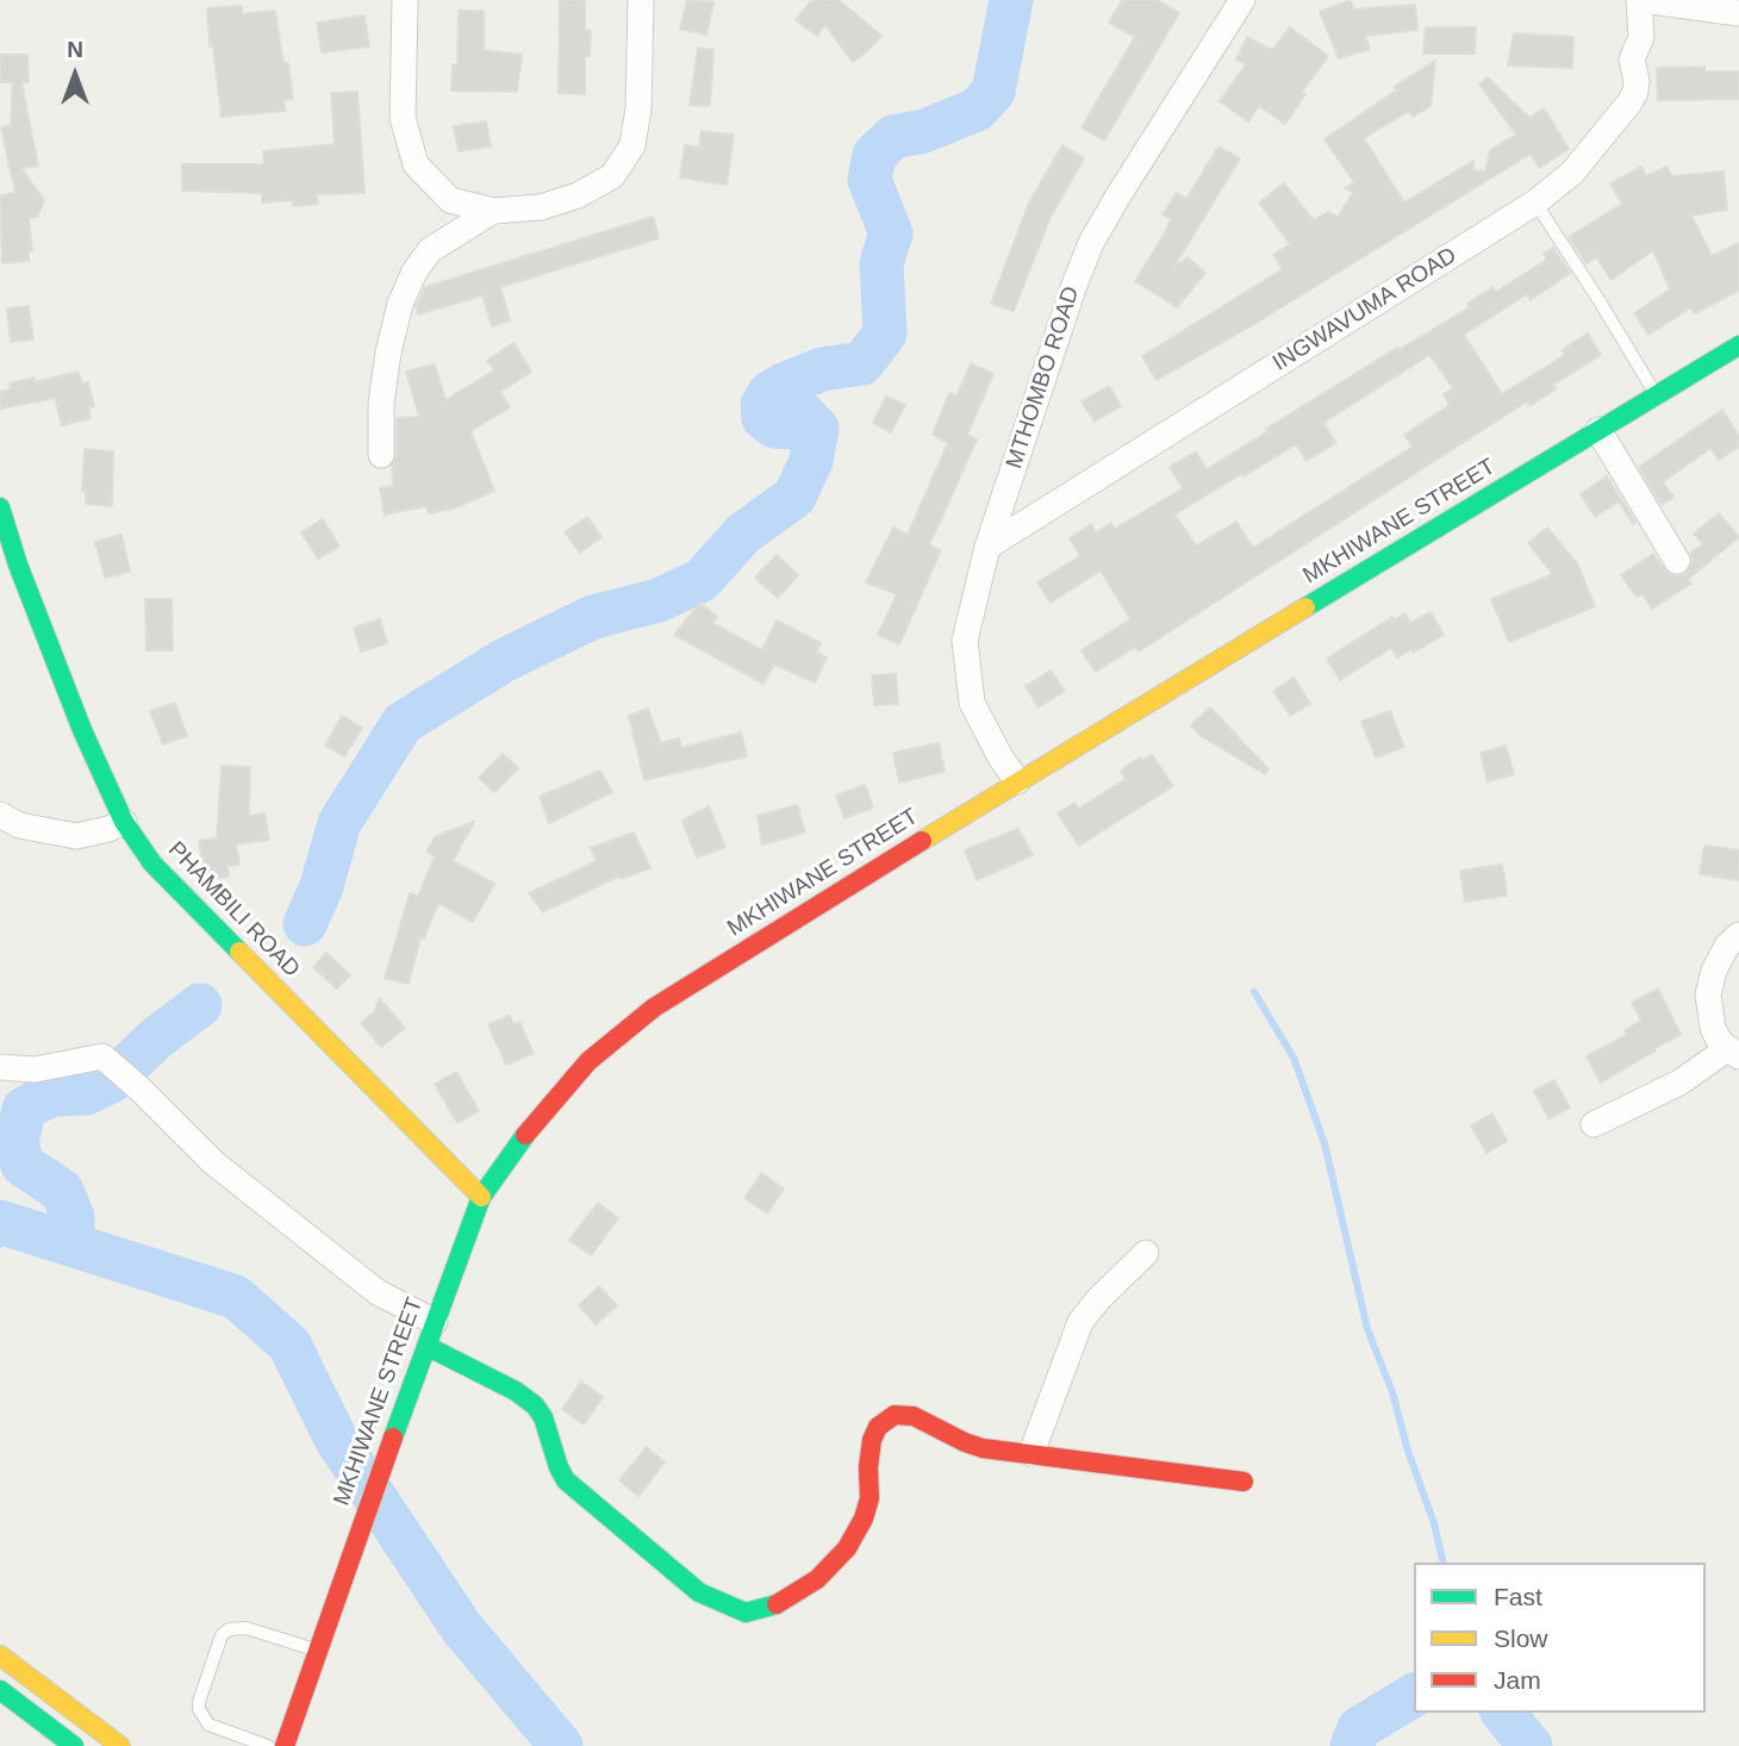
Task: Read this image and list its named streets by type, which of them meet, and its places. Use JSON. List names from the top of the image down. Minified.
{"streets":{"street":["INGWAVUMA ROAD","MTHOMBO ROAD","MKHIWANE STREET","PHAMBILI ROAD"]},"crossings":[["INGWAVUMA ROAD","MTHOMBO ROAD"],["MTHOMBO ROAD","MKHIWANE STREET"],["MKHIWANE STREET","PHAMBILI ROAD"]],"legend":["Fast","Slow","Jam"],"north":"top"}
